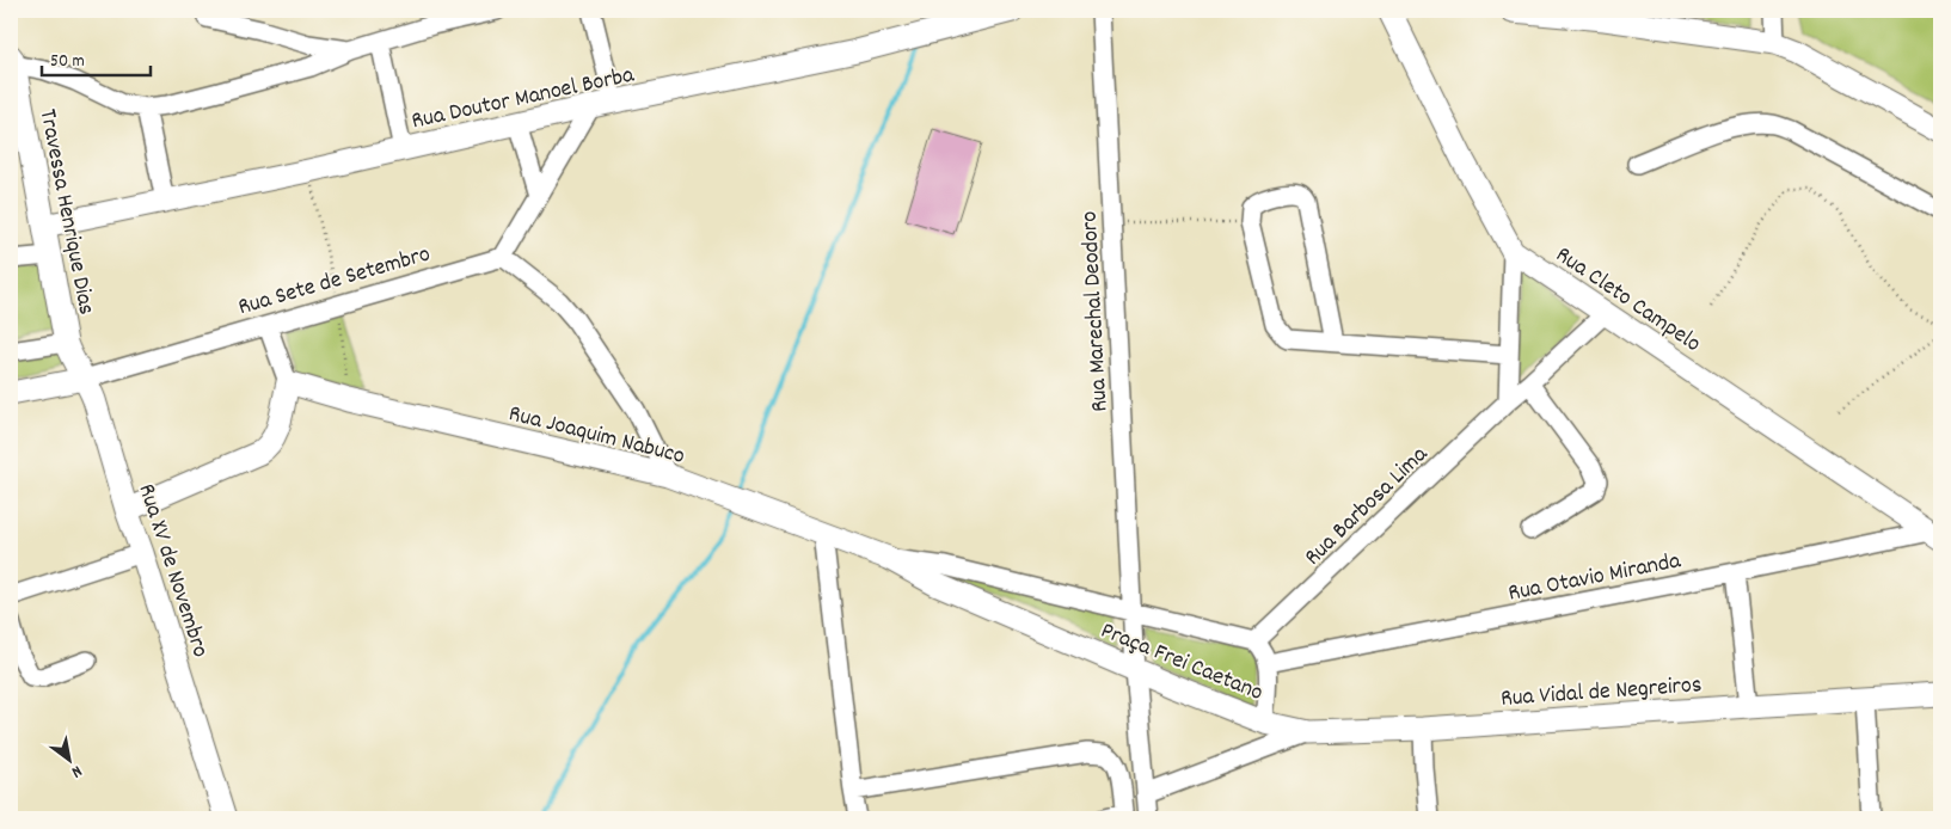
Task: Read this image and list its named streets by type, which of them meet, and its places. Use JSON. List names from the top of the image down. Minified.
{"streets":{"street":["Rua Doutor Manoel Borba","Travessa Henrique Dias","Rua Sete de Setembro","Rua Cleto Campelo","Rua Marechal Deodoro","Rua Joaquim Nabuco","Rua Barbosa Lima","Rua XV de Novembro","Rua Otavio Miranda","Praça Frei Caetano","Rua Vidal de Negreiros"]},"crossings":[["Rua Doutor Manoel Borba","Travessa Henrique Dias"],["Travessa Henrique Dias","Rua XV de Novembro"],["Rua Sete de Setembro","Rua XV de Novembro"],["Rua Cleto Campelo","Rua Barbosa Lima"],["Rua Cleto Campelo","Rua Otavio Miranda"],["Rua Marechal Deodoro","Praça Frei Caetano"],["Rua Joaquim Nabuco","Praça Frei Caetano"],["Rua Barbosa Lima","Praça Frei Caetano"],["Rua Otavio Miranda","Praça Frei Caetano"],["Praça Frei Caetano","Rua Vidal de Negreiros"]],"scale_bar":"50 m","north":"bottom right"}
